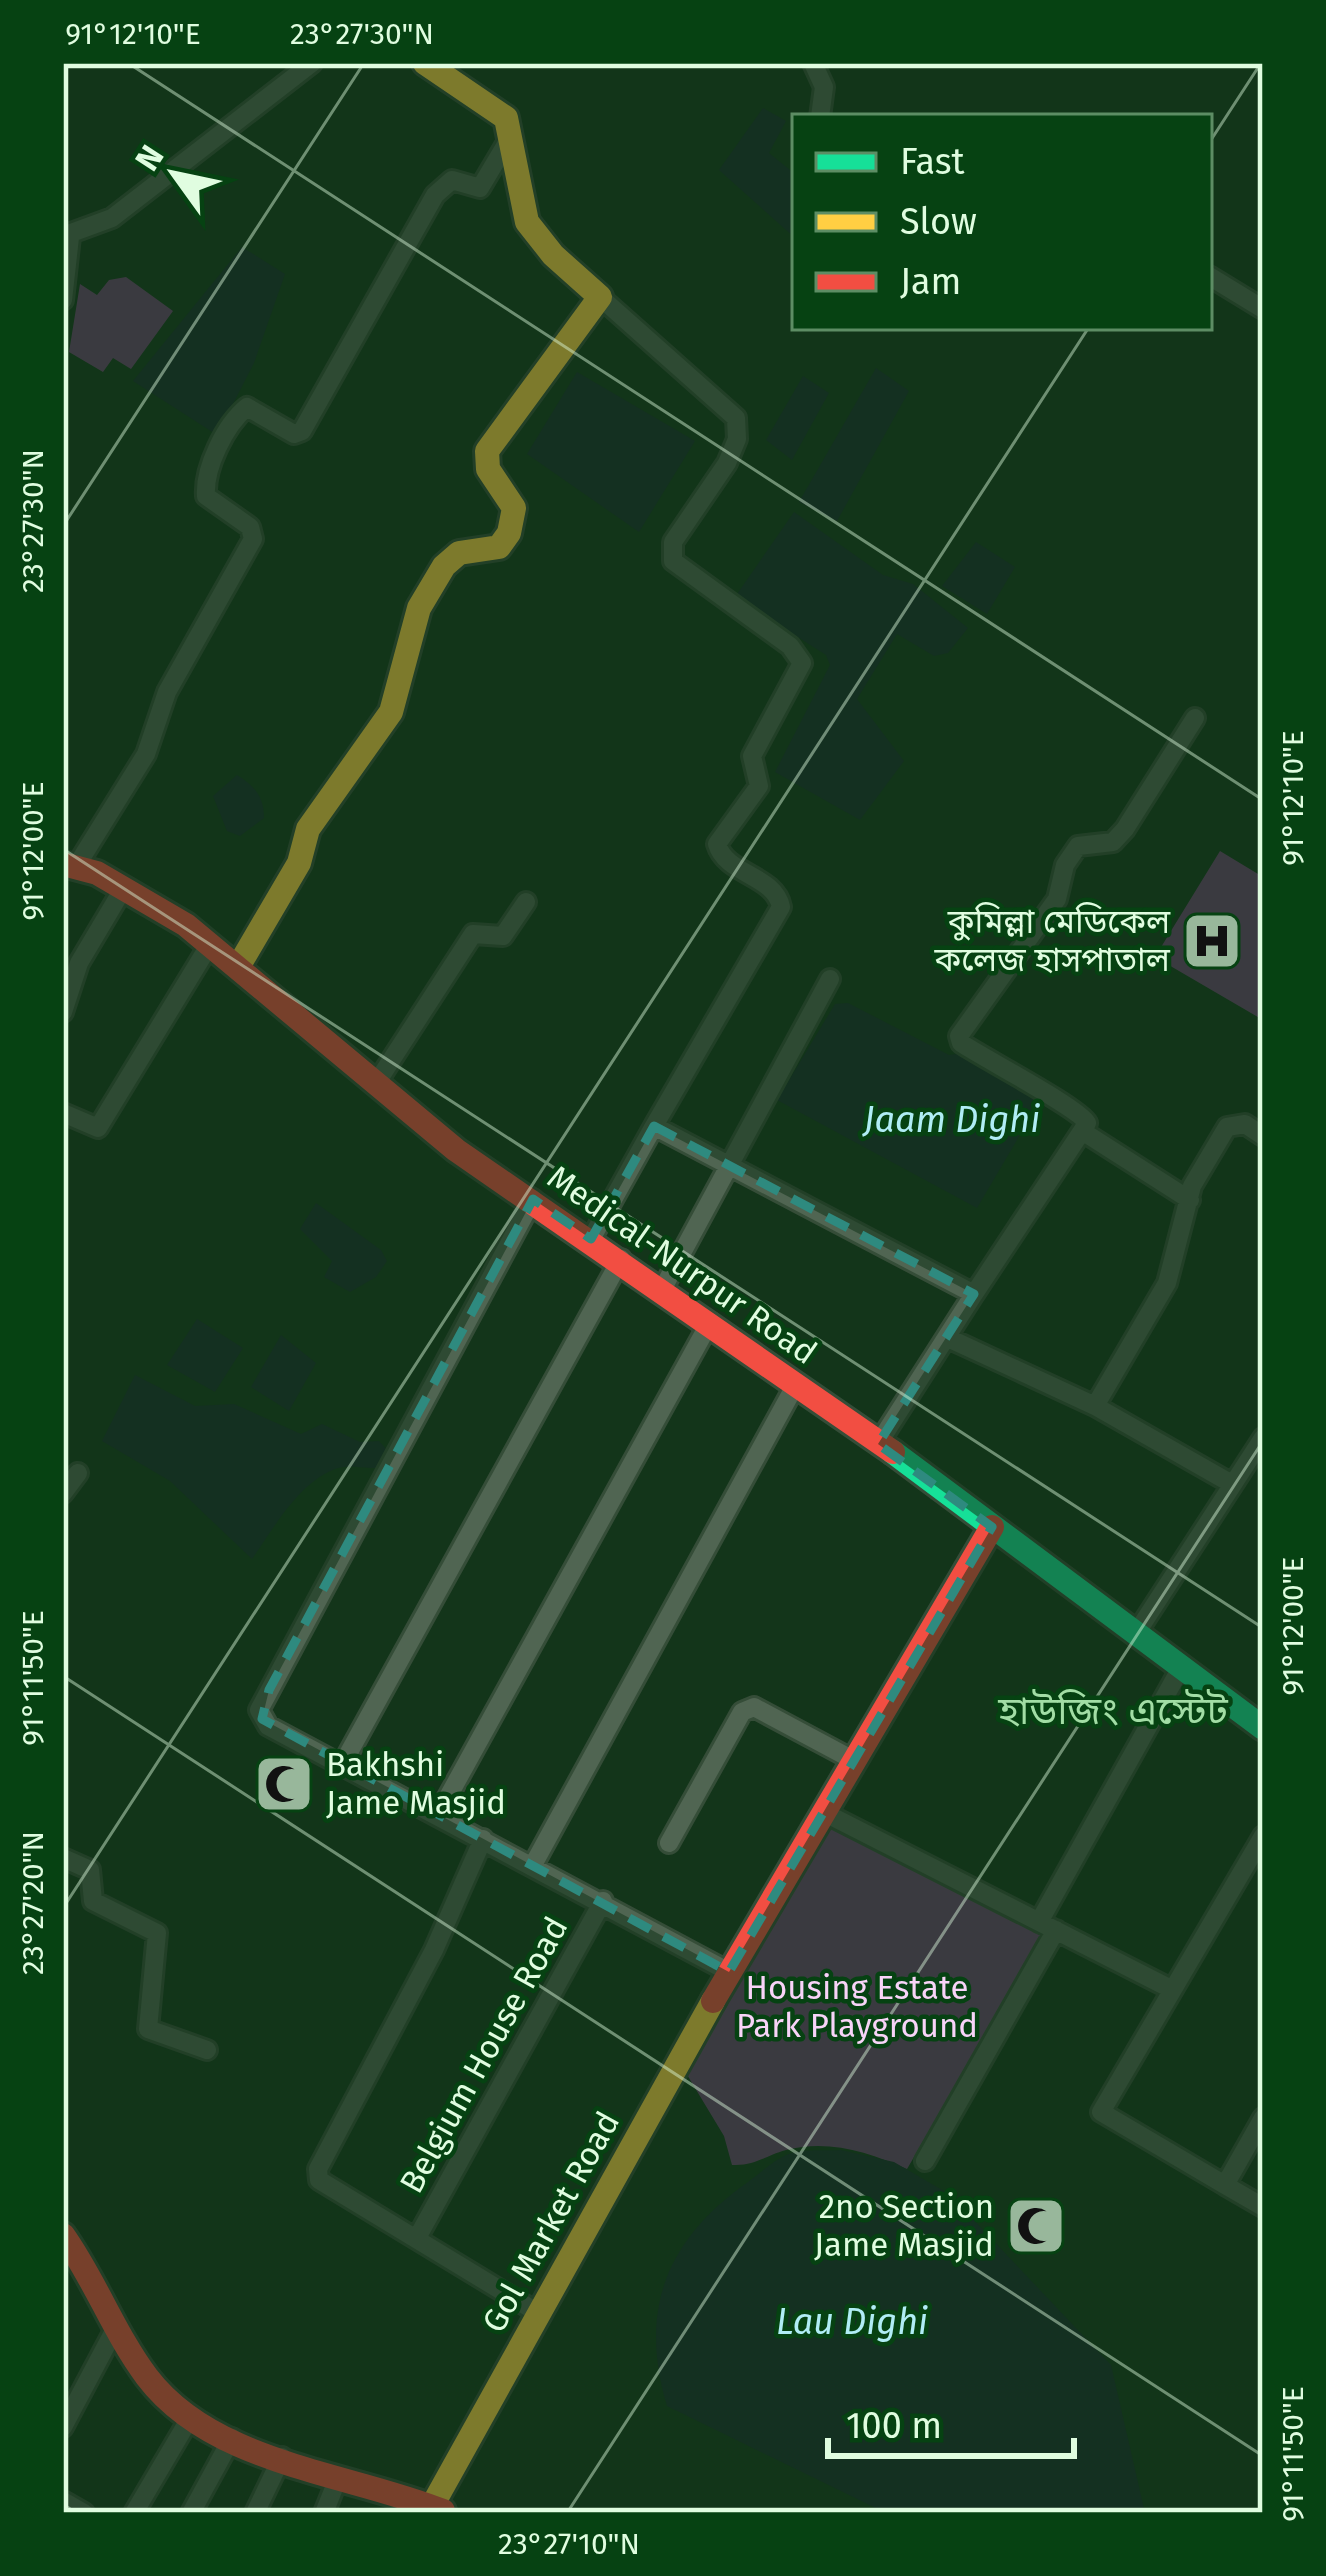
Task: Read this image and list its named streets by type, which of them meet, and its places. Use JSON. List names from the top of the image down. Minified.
{"streets":{"street":["Medical-Nurpur Road","Belgium House Road","Gol Market Road"]},"crossings":[["Medical-Nurpur Road","Gol Market Road"]],"districts":["হাউজিং এস্টেট"],"water":["Jaam Dighi","Lau Dighi"],"parks":["Housing Estate Park Playground"],"places":{"hospital":["কুমিল্লা মেডিকেল কলেজ হাসপাতাল"],"mosque":["Bakhshi Jame Masjid","2no Section Jame Masjid"]},"legend":["Fast","Slow","Jam"],"scale_bar":"100 m","north":"top left","coordinates":["91°12'10\"E","23°27'30\"N","91°12'00\"E","91°11'50\"E","23°27'20\"N","23°27'10\"N"]}
